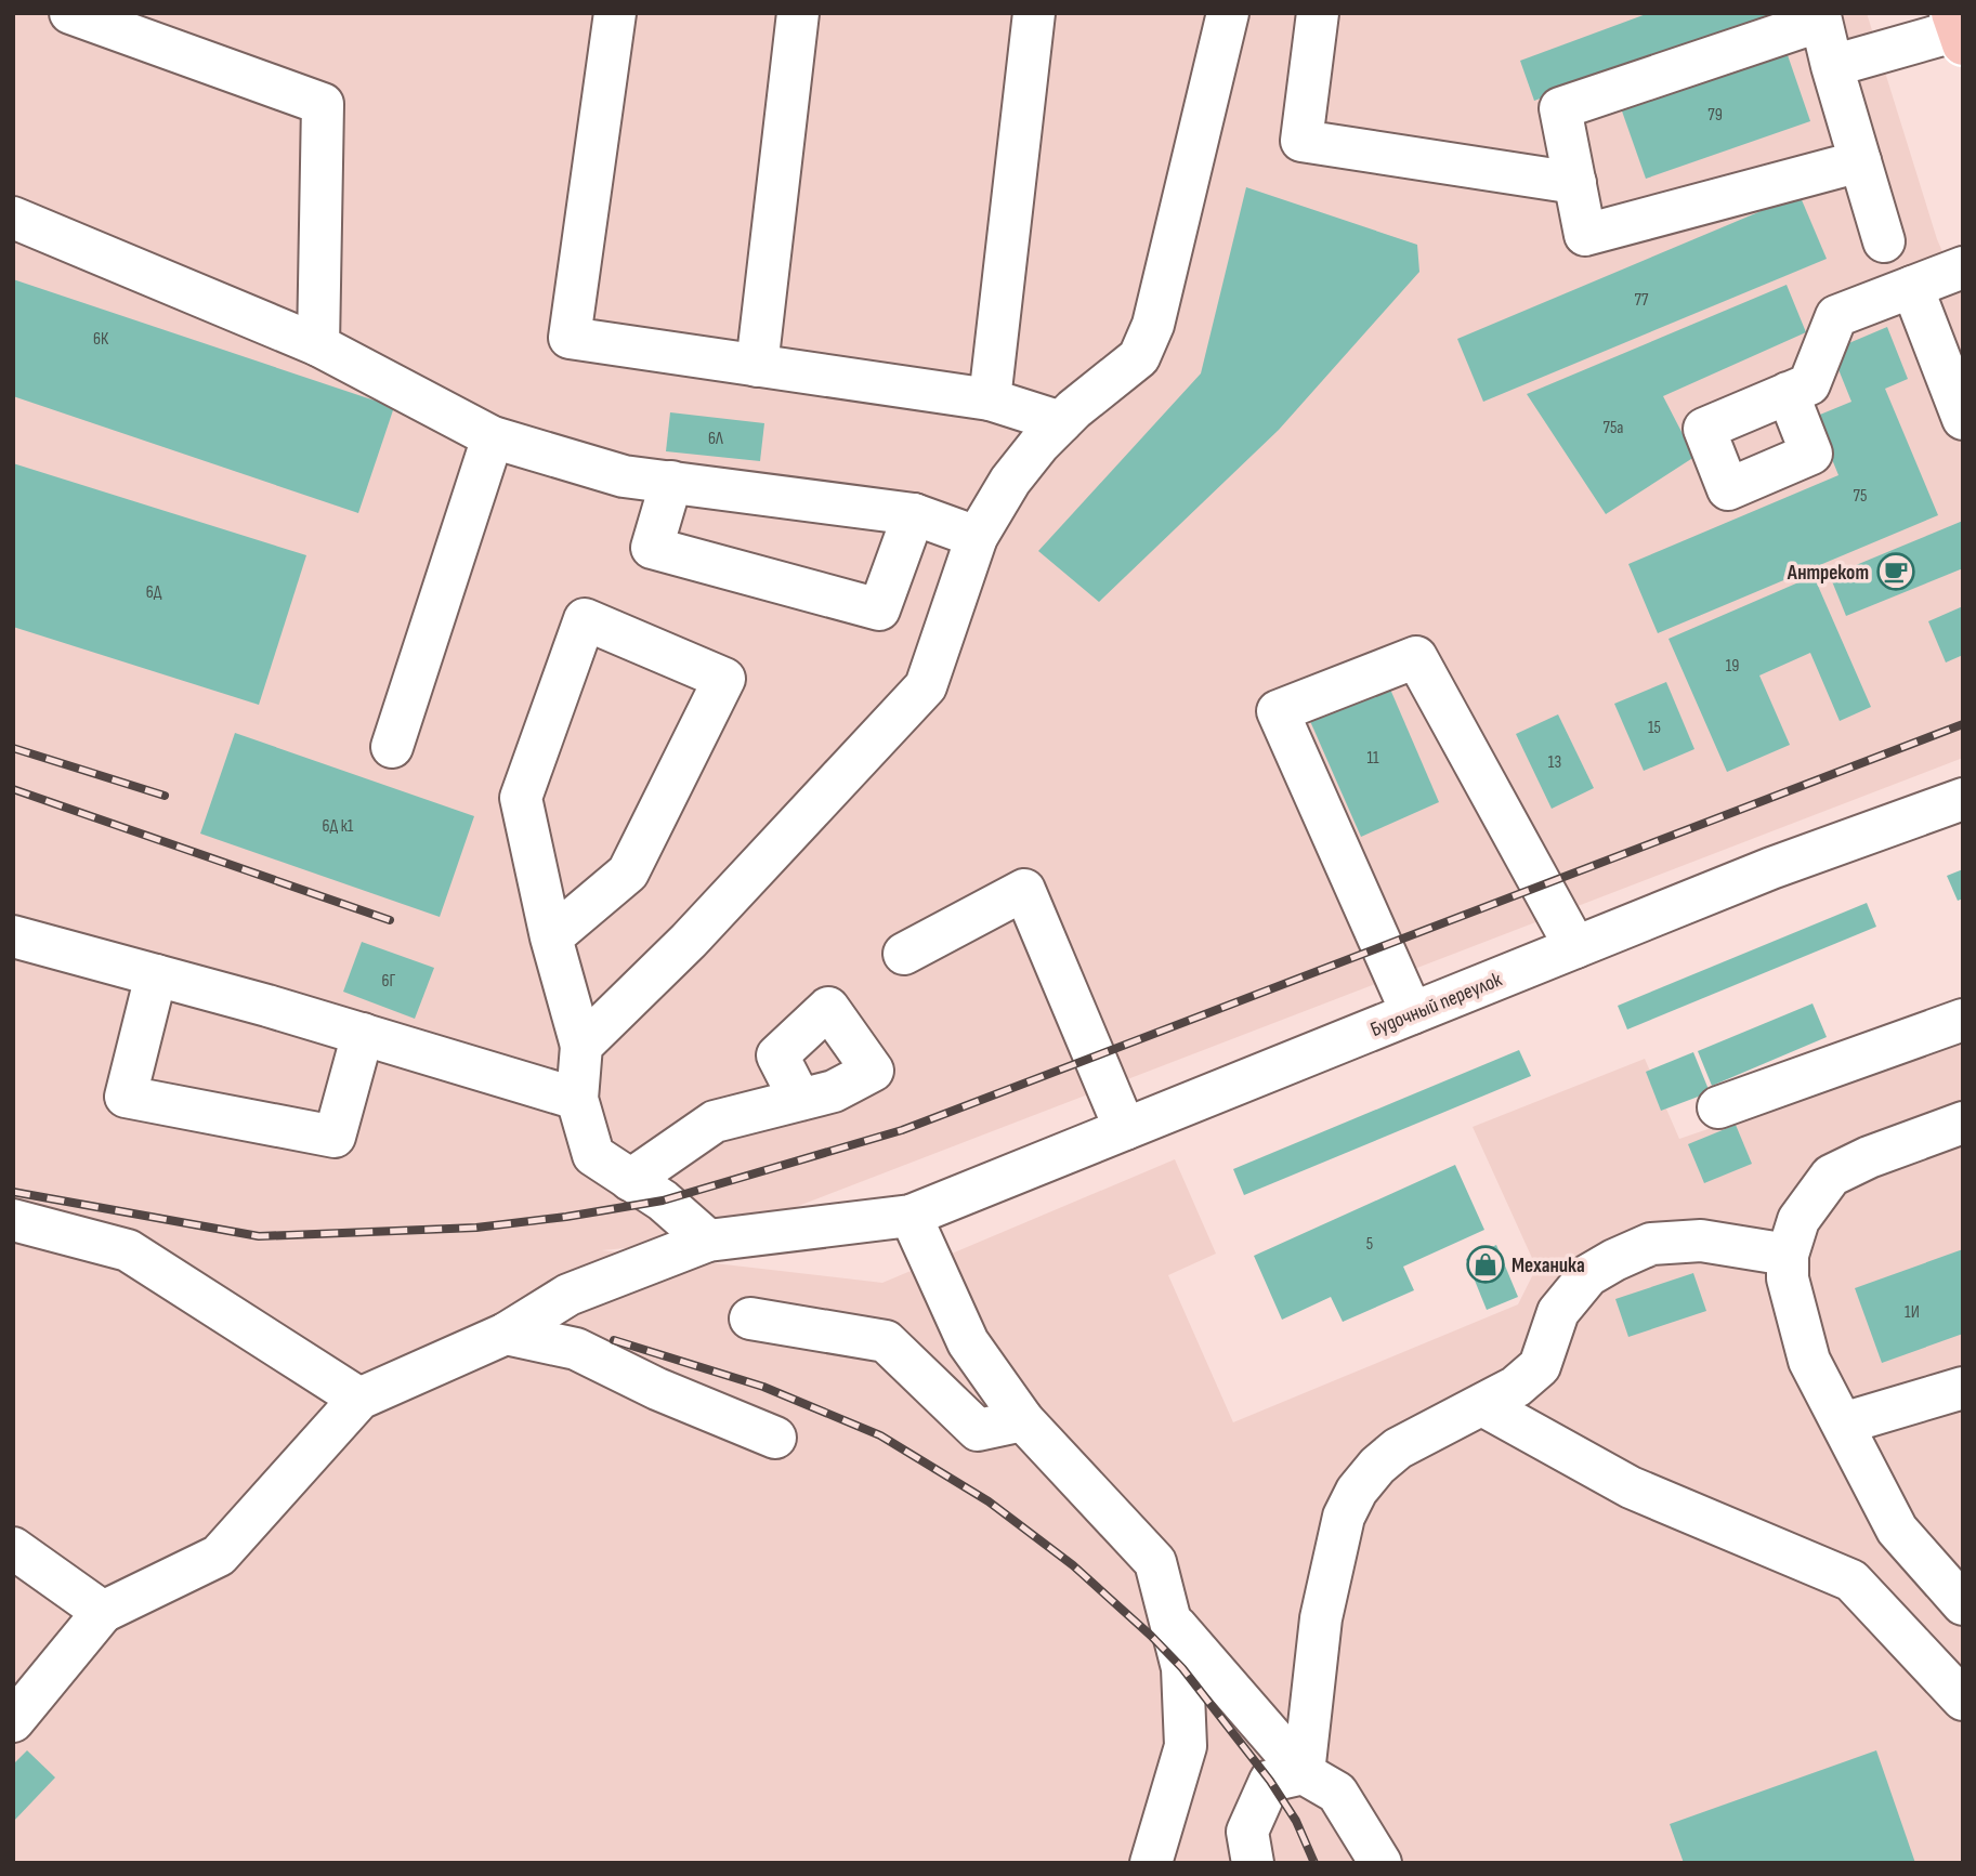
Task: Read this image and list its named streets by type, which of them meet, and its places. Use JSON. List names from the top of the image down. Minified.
{"streets":{"street":["Будочный переулок"]},"places":{"cafe":["Антрекот"],"shop":["Механика"]},"house_numbers":["79","77","6К","75а","6Л","75","6Д","19","15","11","13","6Д к1","6Г","5","1И"]}
